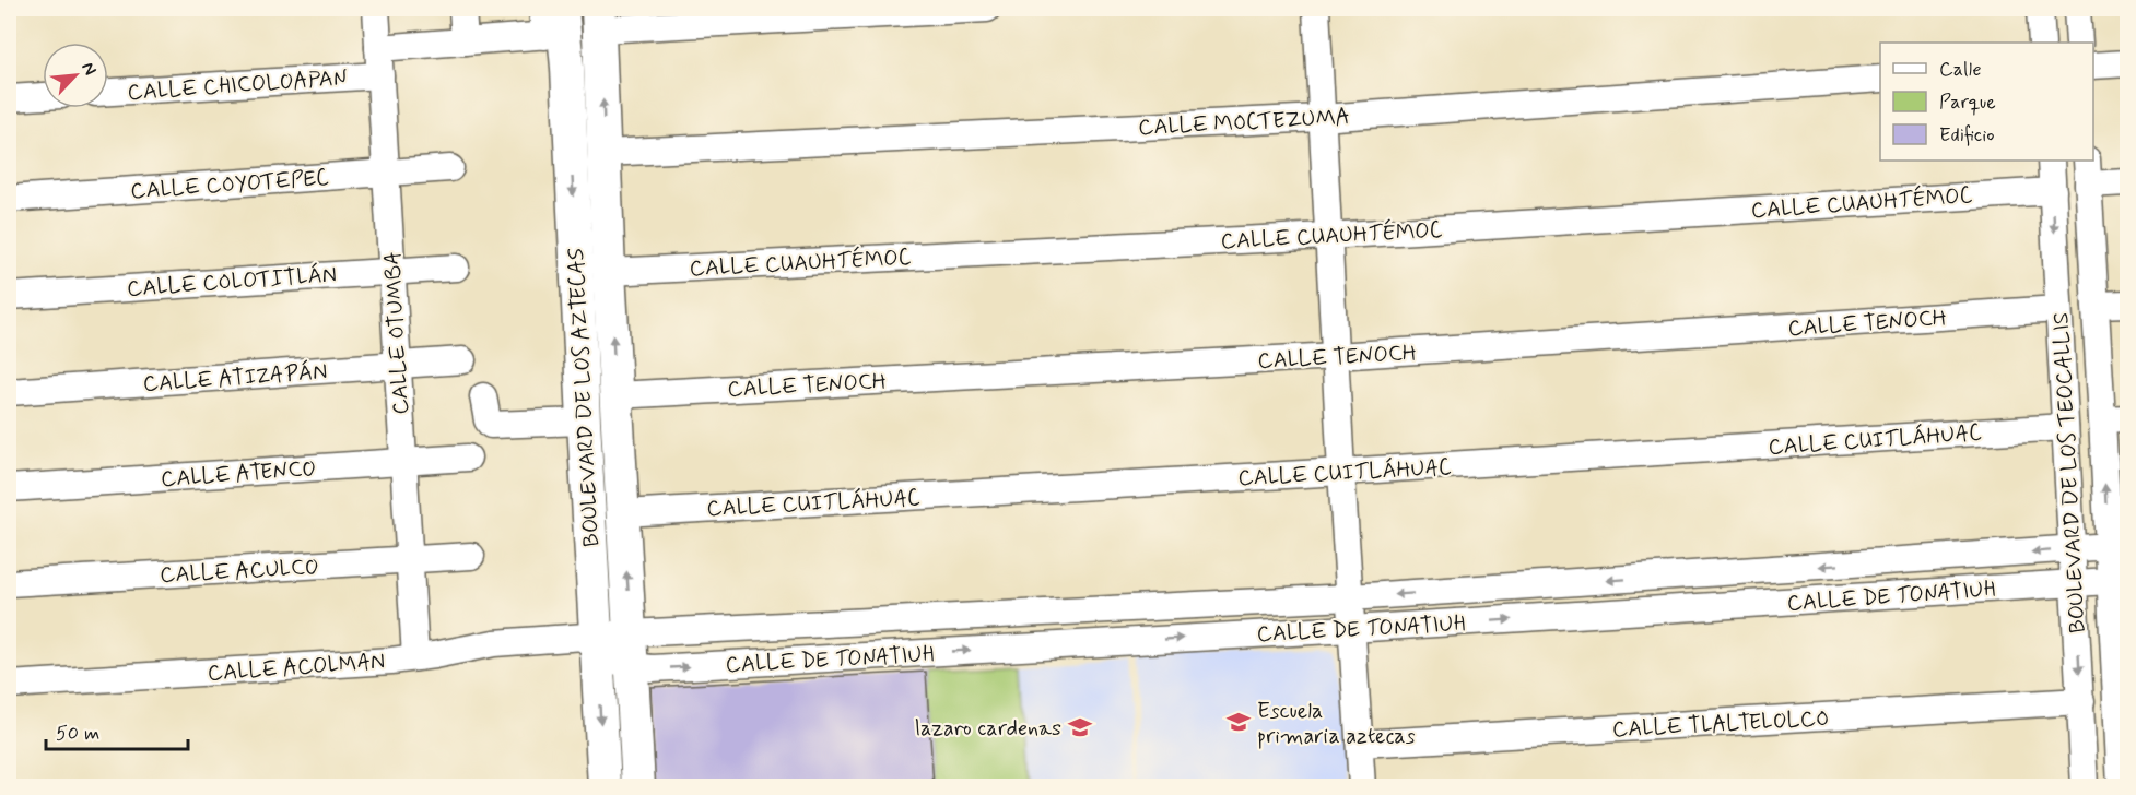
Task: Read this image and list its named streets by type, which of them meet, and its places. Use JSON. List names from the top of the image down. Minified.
{"streets":{"main road":["BOULEVARD DE LOS AZTECAS"],"street":["CALLE CHICOLOAPAN","CALLE MOCTEZUMA","CALLE COYOTEPEC","CALLE CUAUHTÉMOC","CALLE COLOTITLÁN","CALLE TENOCH","CALLE OTUMBA","CALLE ATIZAPÁN","CALLE CUITLÁHUAC","CALLE ATENCO","BOULEVARD DE LOS TEOCALLIS","CALLE ACULCO","CALLE DE TONATIUH","CALLE ACOLMAN","CALLE TLALTELOLCO"]},"crossings":[["CALLE CHICOLOAPAN","CALLE OTUMBA"],["CALLE MOCTEZUMA","BOULEVARD DE LOS AZTECAS"],["CALLE COYOTEPEC","CALLE OTUMBA"],["CALLE CUAUHTÉMOC","BOULEVARD DE LOS AZTECAS"],["CALLE CUAUHTÉMOC","BOULEVARD DE LOS TEOCALLIS"],["CALLE COLOTITLÁN","CALLE OTUMBA"],["CALLE TENOCH","BOULEVARD DE LOS AZTECAS"],["CALLE TENOCH","BOULEVARD DE LOS TEOCALLIS"],["CALLE OTUMBA","CALLE ATIZAPÁN"],["CALLE OTUMBA","CALLE ATENCO"],["CALLE OTUMBA","CALLE ACULCO"],["CALLE OTUMBA","CALLE ACOLMAN"],["BOULEVARD DE LOS AZTECAS","CALLE CUITLÁHUAC"],["BOULEVARD DE LOS AZTECAS","CALLE DE TONATIUH"],["BOULEVARD DE LOS AZTECAS","CALLE ACOLMAN"],["CALLE CUITLÁHUAC","BOULEVARD DE LOS TEOCALLIS"],["BOULEVARD DE LOS TEOCALLIS","CALLE DE TONATIUH"],["BOULEVARD DE LOS TEOCALLIS","CALLE TLALTELOLCO"],["CALLE DE TONATIUH","CALLE ACOLMAN"]],"places":{"school or university":["Escuela primaria aztecas","lazaro cardenas"]},"legend":["Calle","Parque","Edificio"],"scale_bar":"50 m","north":"top right"}
